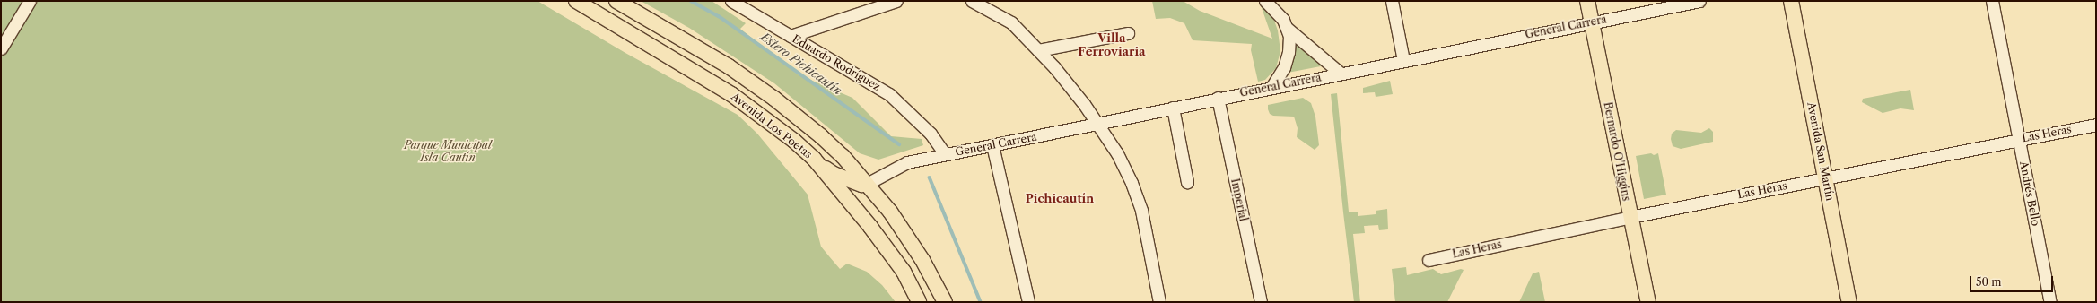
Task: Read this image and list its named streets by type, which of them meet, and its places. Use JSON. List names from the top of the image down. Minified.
{"streets":{"main road":["Avenida Los Poetas","Bernardo O'Higgins","Avenida San Martín"],"street":["General Carrera","Eduardo Rodríguez","Las Heras","Andrés Bello","Imperial"]},"crossings":[["General Carrera","Eduardo Rodríguez"],["General Carrera","Avenida Los Poetas"],["General Carrera","Bernardo O'Higgins"],["General Carrera","Imperial"],["Las Heras","Bernardo O'Higgins"],["Las Heras","Avenida San Martín"],["Las Heras","Andrés Bello"]],"districts":["Villa Ferroviaria","Pichicautín"],"water":["Estero Pichicautín"],"parks":["Parque Municipal Isla Cautín"],"scale_bar":"50 m"}
